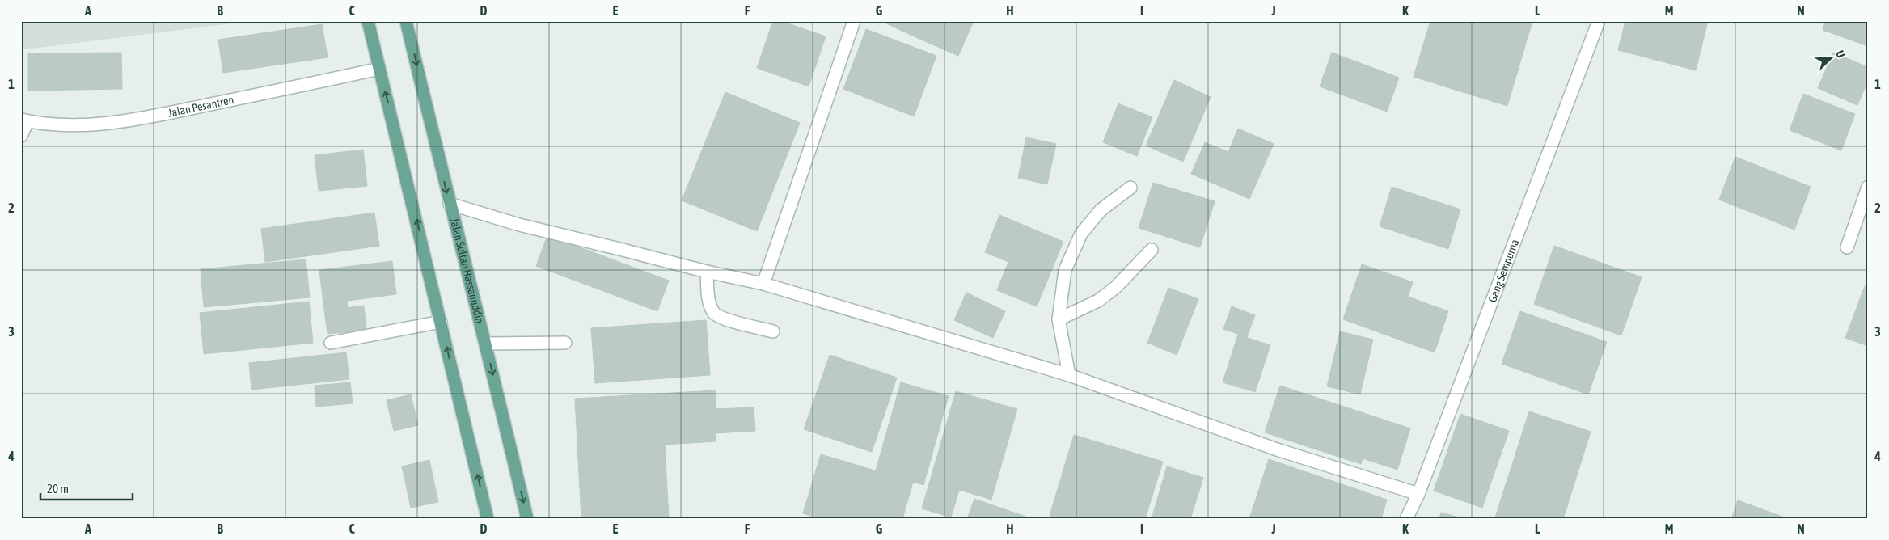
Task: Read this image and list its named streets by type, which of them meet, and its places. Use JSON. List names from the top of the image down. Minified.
{"streets":{"main road":["Jalan Sultan Hassanuddin"],"street":["Jalan Pesantren","Gang Sempurna"]},"scale_bar":"20 m","north":"top right","grid":{"columns":["A","B","C","D","E","F","G","H","I","J","K","L","M","N"],"rows":["1","2","3","4"]}}
